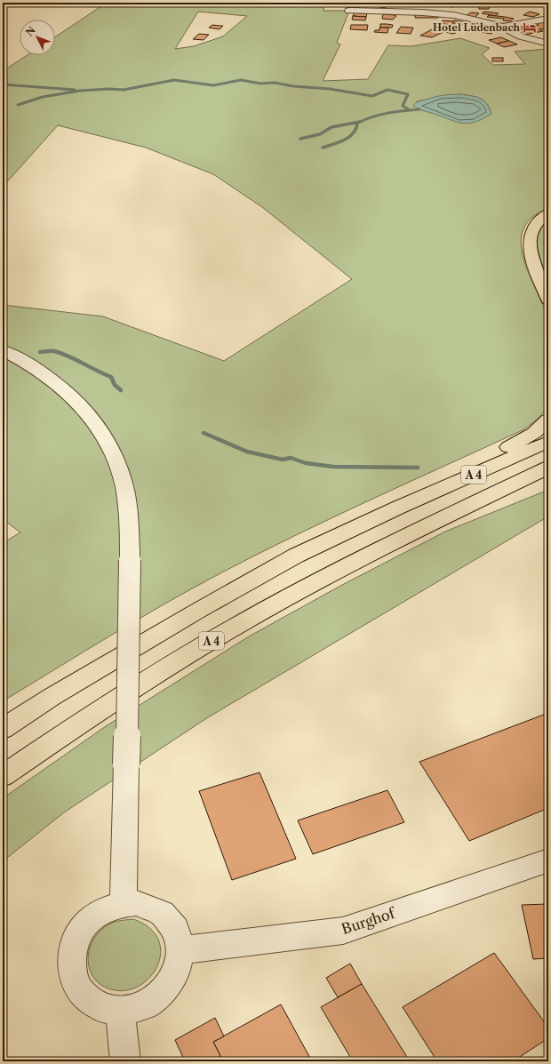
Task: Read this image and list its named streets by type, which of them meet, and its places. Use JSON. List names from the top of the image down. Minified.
{"streets":{"highway":["A 4"],"street":["Burghof"]},"places":{"hotel":["Hotel Lüdenbach"]},"north":"top left"}
